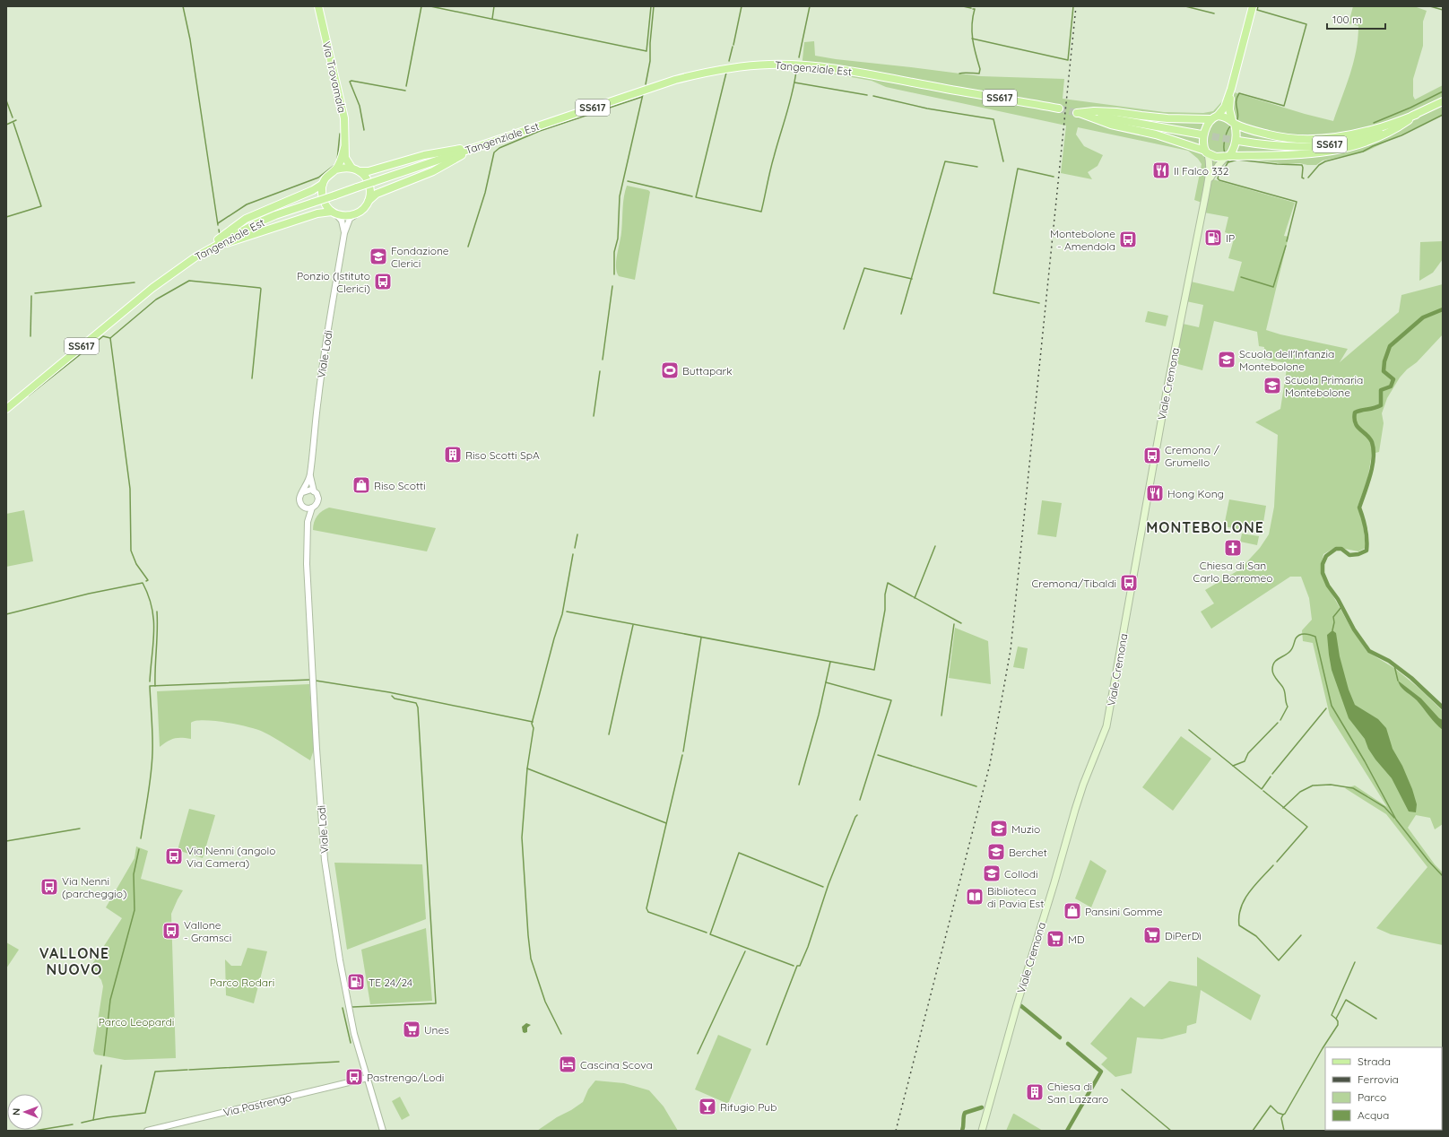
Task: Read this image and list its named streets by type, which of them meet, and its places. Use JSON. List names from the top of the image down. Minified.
{"streets":{"main road":["Tangenziale Est","Via Trovamala","SS617","Viale Cremona"],"street":["Viale Lodi","Via Pastrengo"]},"crossings":[["Via Trovamala","Viale Lodi"],["Viale Lodi","Via Pastrengo"]],"districts":["MONTEBOLONE","VALLONE NUOVO"],"parks":["Parco Rodari","Parco Leopardi"],"places":{"restaurant":["Il Falco 332","Hong Kong"],"fuel station":["IP","TE 24/24"],"bus stop":["Montebolone - Amendola","Ponzio (Istituto Clerici)","Cremona / Grumello","Cremona/Tibaldi","Via Nenni (angolo Via Camera)","Via Nenni (parcheggio)","Vallone - Gramsci","Pastrengo/Lodi"],"school or university":["Fondazione Clerici","Scuola dell'Infanzia Montebolone","Scuola Primaria Montebolone","Muzio","Berchet","Collodi"],"sports":["Buttapark"],"building":["Riso Scotti SpA","Chiesa di San Lazzaro"],"shop":["Riso Scotti","Pansini Gomme"],"church":["Chiesa di San Carlo Borromeo"],"library":["Biblioteca di Pavia Est"],"supermarket":["DiPerDì","MD","Unes"],"hotel":["Cascina Scova"],"bar":["Rifugio Pub"]},"legend":["Strada","Ferrovia","Parco","Acqua"],"scale_bar":"100 m","north":"left"}
